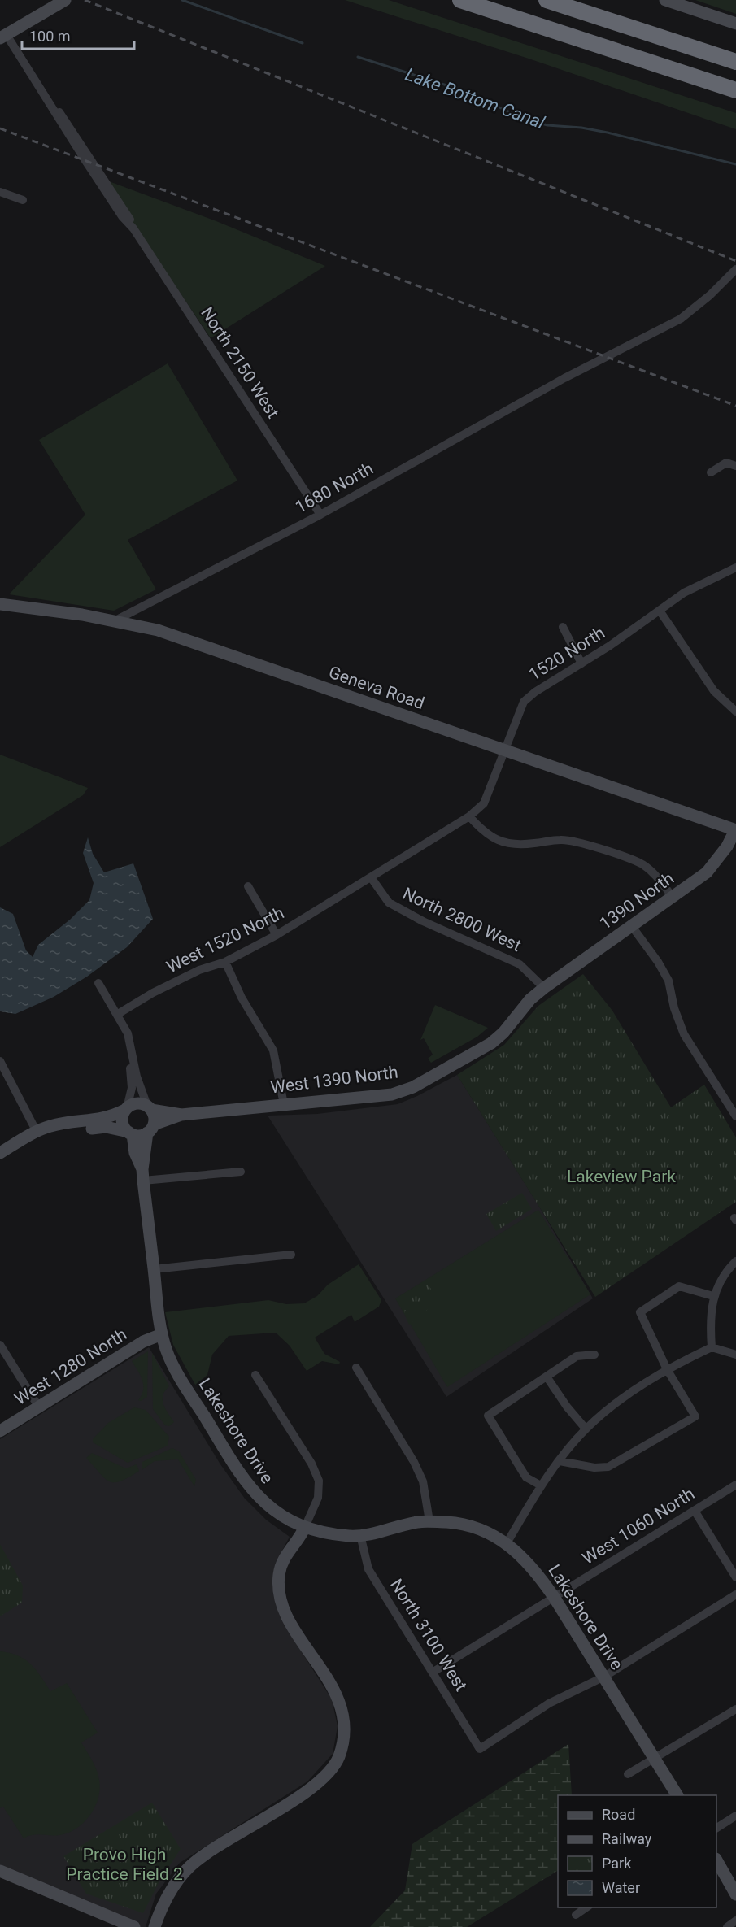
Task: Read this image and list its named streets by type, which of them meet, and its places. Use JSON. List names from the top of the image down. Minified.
{"streets":{"street":["North 2150 West","1680 North","1520 North","Geneva Road","1390 North","North 2800 West","West 1520 North","West 1390 North","West 1280 North","Lakeshore Drive","West 1060 North","North 3100 West"]},"crossings":[["North 2150 West","1680 North"],["1680 North","Geneva Road"],["1520 North","Geneva Road"],["1520 North","North 2800 West"],["1520 North","West 1520 North"],["Geneva Road","1390 North"],["1390 North","North 2800 West"],["1390 North","West 1390 North"],["North 2800 West","West 1520 North"],["North 2800 West","West 1390 North"],["West 1390 North","Lakeshore Drive"],["West 1280 North","Lakeshore Drive"],["Lakeshore Drive","West 1060 North"],["Lakeshore Drive","North 3100 West"],["West 1060 North","North 3100 West"]],"water":["Lake Bottom Canal"],"parks":["Lakeview Park","Provo High Practice Field 2"],"legend":["Road","Railway","Park","Water"],"scale_bar":"100 m"}
